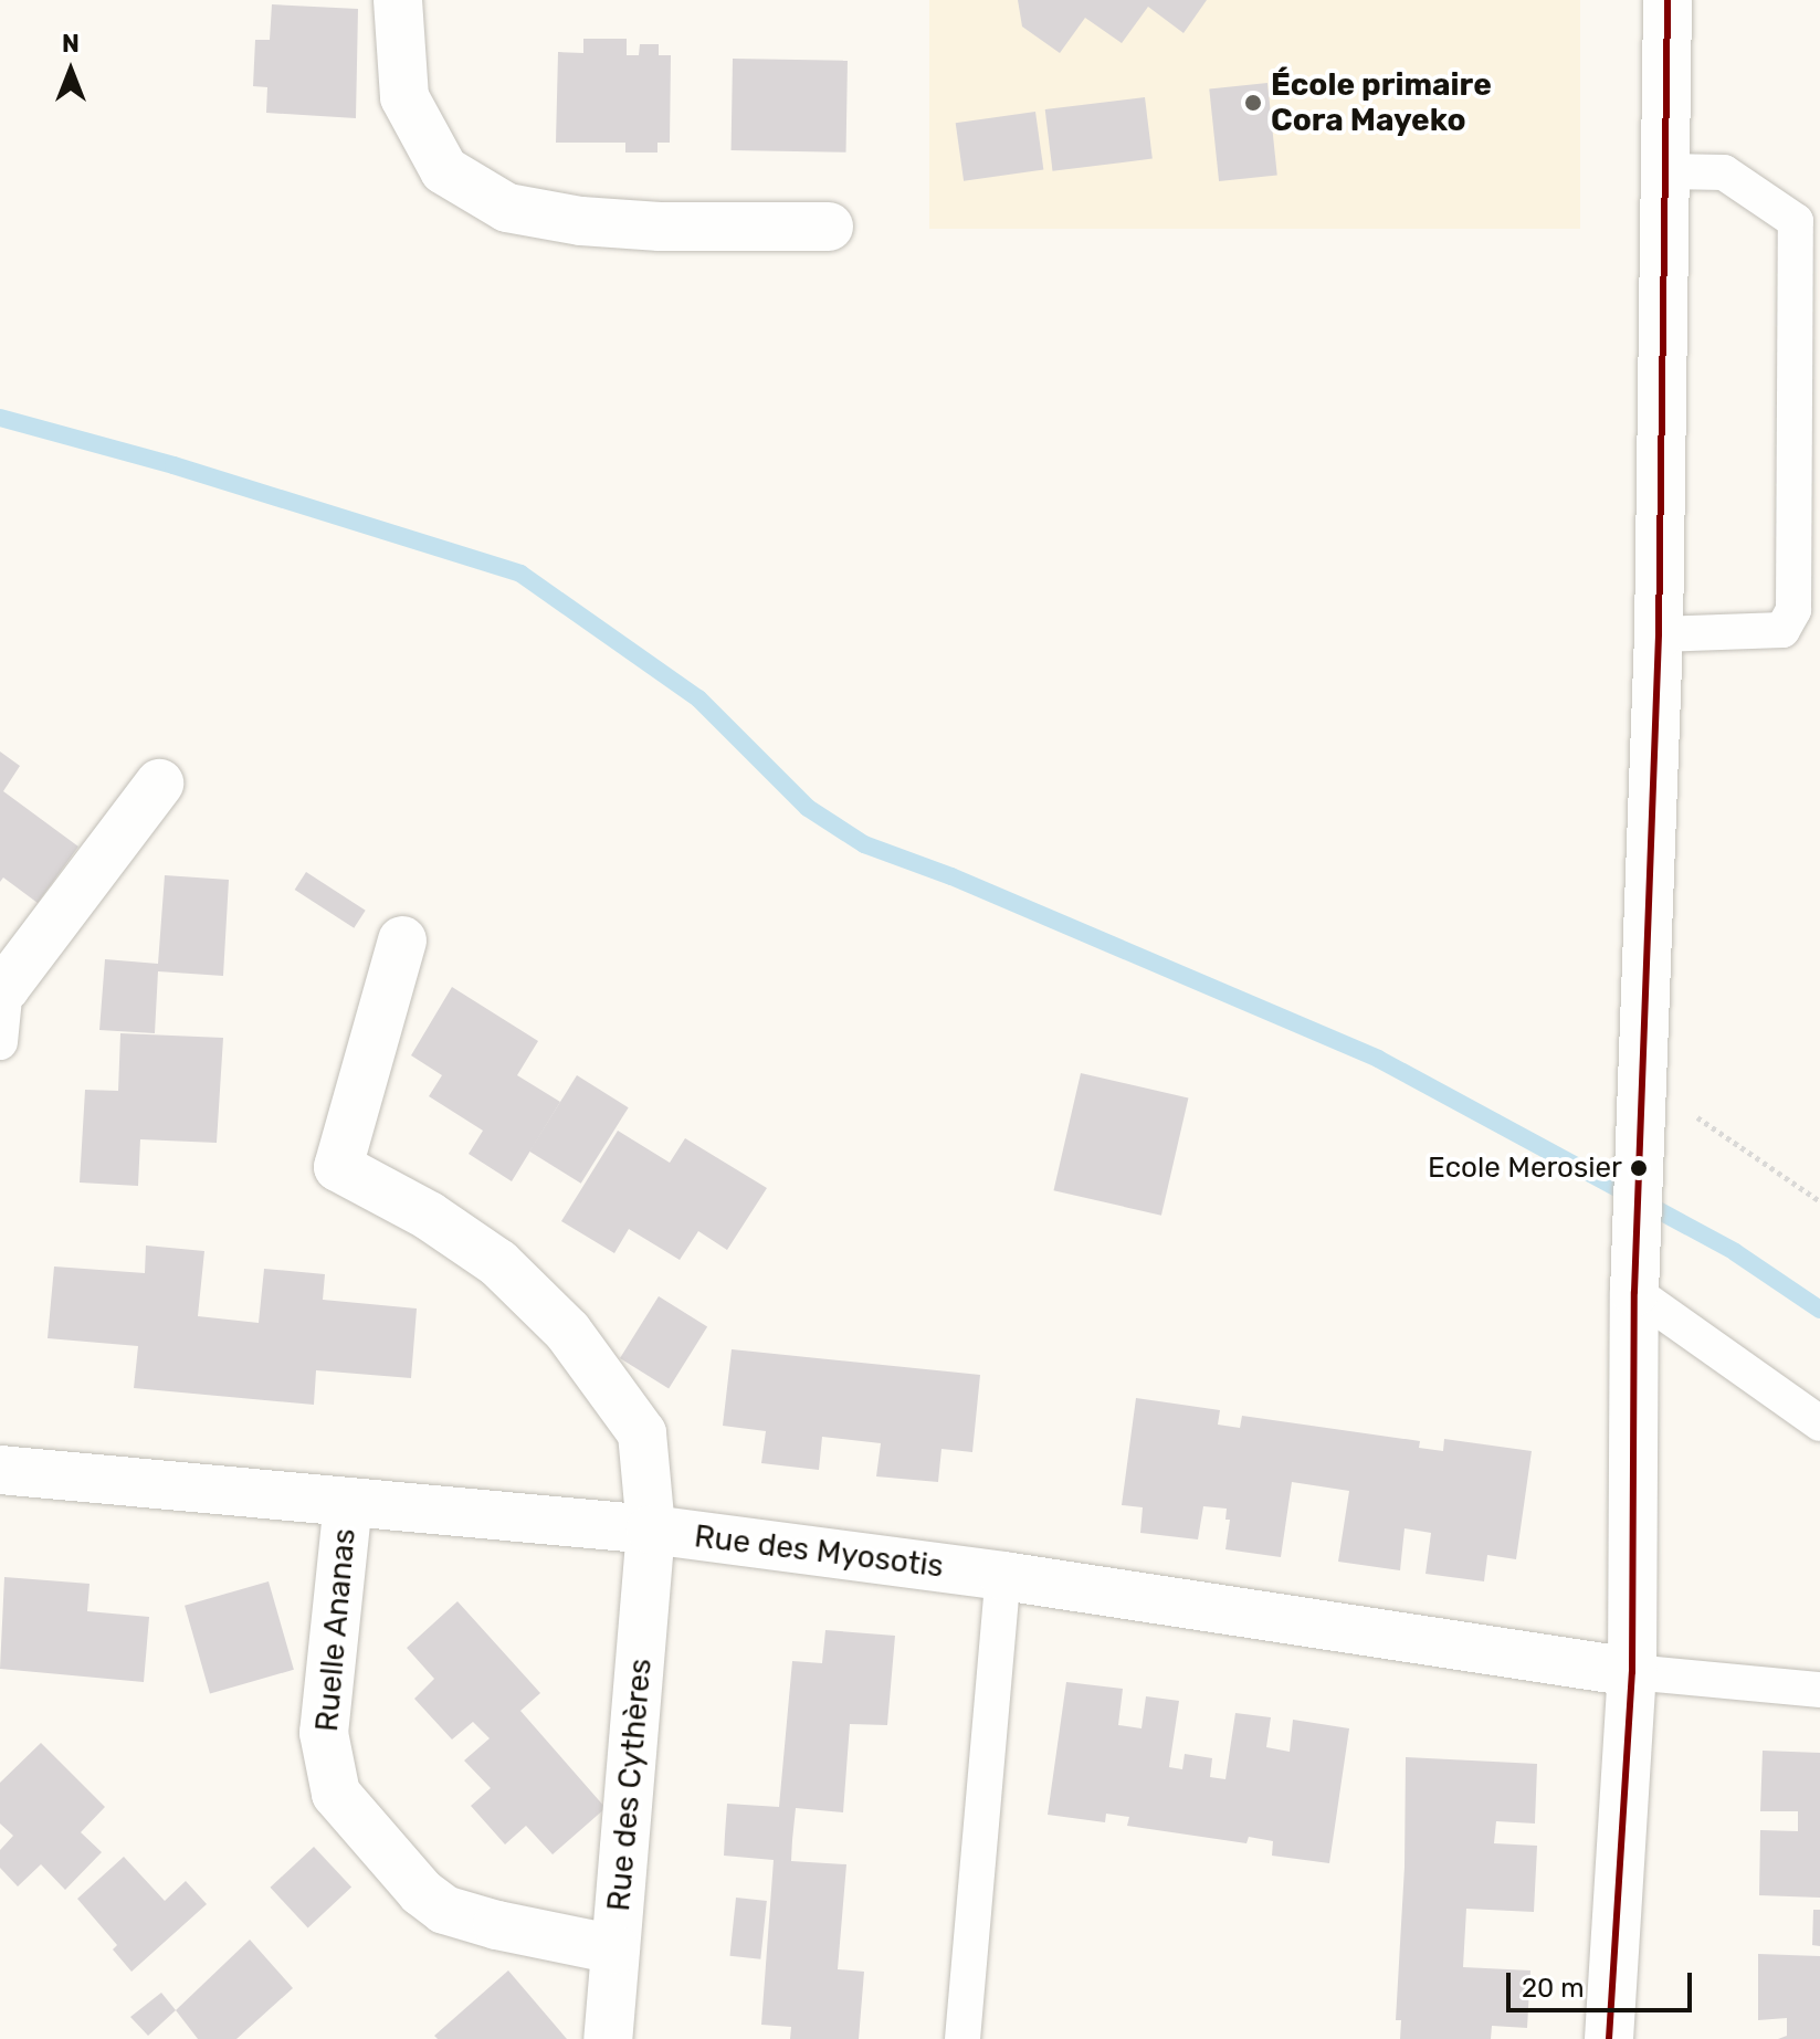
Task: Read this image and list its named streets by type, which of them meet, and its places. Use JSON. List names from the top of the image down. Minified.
{"streets":{"street":["Rue des Myosotis","Ruelle Ananas","Rue des Cythères"]},"crossings":[["Rue des Myosotis","Ruelle Ananas"],["Rue des Myosotis","Rue des Cythères"],["Ruelle Ananas","Rue des Cythères"]],"places":["École primaire Cora Mayeko","Ecole Merosier"],"scale_bar":"20 m","north":"top"}
